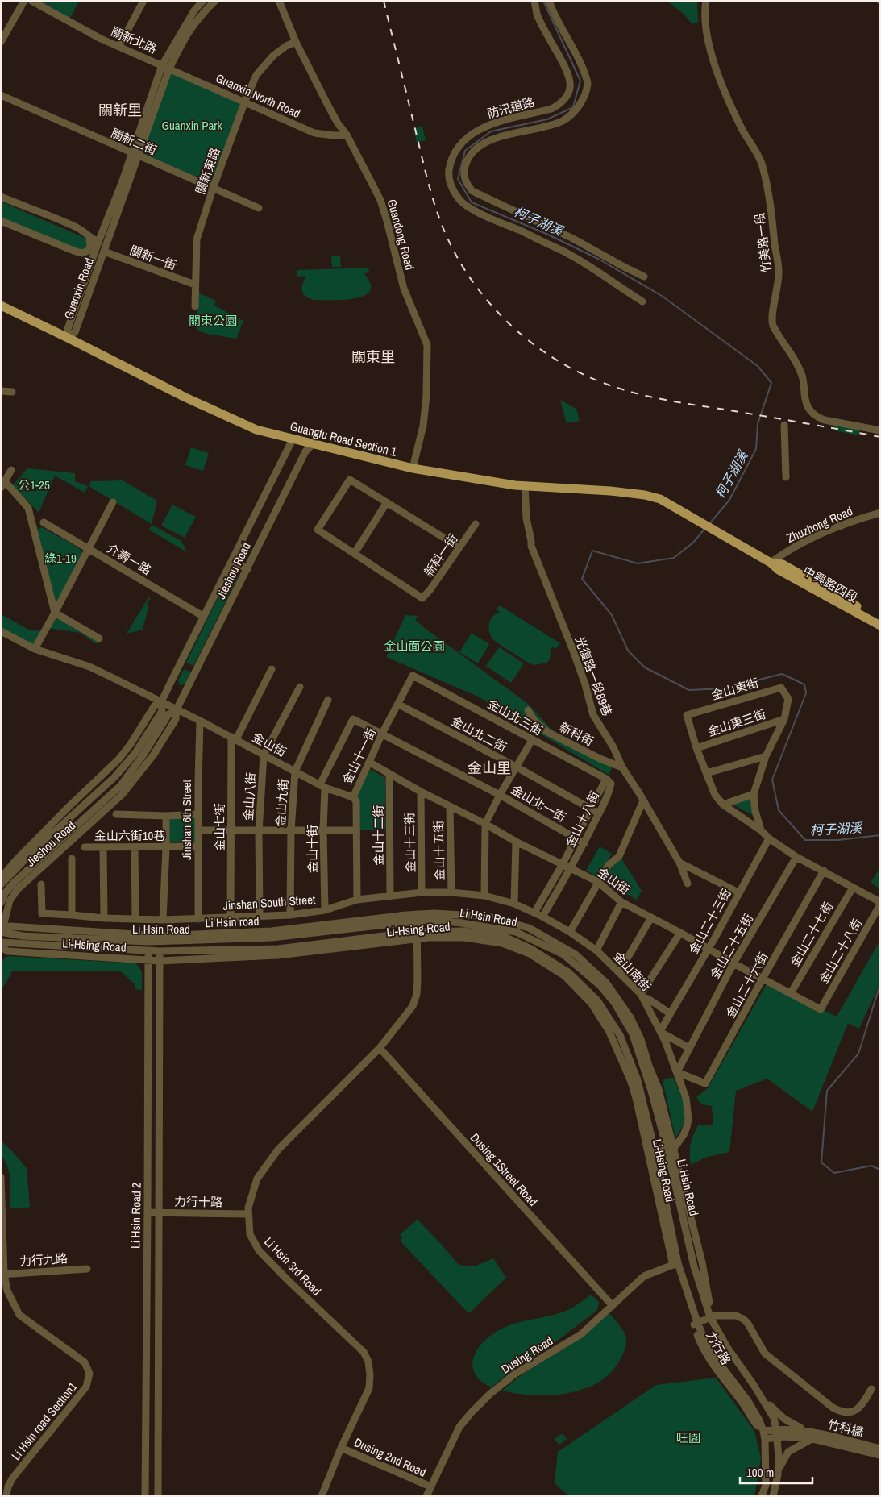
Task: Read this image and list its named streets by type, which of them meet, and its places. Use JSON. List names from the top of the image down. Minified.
{"streets":{"main road":["Guangfu Road Section 1","中興路四段"],"street":["關新北路","Guanxin North Road","防汛道路","關新二街","關新東路","Guandong Road","竹美路一段","關新一街","Guanxin Road","Zhuzhong Road","新科一街","介壽一路","Jieshou Road","光復路一段89巷","金山東街","金山北三街","金山東三街","金山北二街","新科街","金山街","金山十一街","金山八街","金山九街","金山北一街","金山十八街","Jinshan 6th Street","金山七街","金山十二街","金山六街10巷","金山十三街","金山十街","金山十五街","Jinshan South Street","Li Hsin Road","金山二十三街","Li Hsin road","Li-Hsing Road","金山二十七街","金山二十五街","金山二十八街","金山南街","金山二十六街","Dusing 1Street Road","力行十路","Li Hsin Road 2","力行九路","Li Hsin 3rd Road","力行路","Dusing Road","Li Hsin road Section1","竹科橋","Dusing 2nd Road"]},"crossings":[["關新北路","Guanxin North Road"],["關新北路","Guanxin Road"],["Guanxin North Road","關新東路"],["Guanxin North Road","Guandong Road"],["Guanxin North Road","Guanxin Road"],["關新二街","關新東路"],["關新二街","Guanxin Road"],["關新東路","Guandong Road"],["關新東路","關新一街"],["Guandong Road","Guangfu Road Section 1"],["關新一街","Guanxin Road"],["Guanxin Road","Guangfu Road Section 1"],["Guangfu Road Section 1","Jieshou Road"],["Guangfu Road Section 1","中興路四段"],["Guangfu Road Section 1","光復路一段89巷"],["Zhuzhong Road","中興路四段"],["介壽一路","Jieshou Road"],["Jieshou Road","金山街"],["Jieshou Road","Li Hsin road"],["光復路一段89巷","新科街"],["金山東街","金山東三街"],["金山東街","金山二十三街"],["金山東街","金山二十七街"],["金山東街","金山二十五街"],["金山東街","金山二十八街"],["金山東街","金山二十六街"],["金山北三街","金山十一街"],["金山北三街","金山十八街"],["金山北二街","金山十一街"],["金山北二街","金山十八街"],["金山街","金山十一街"],["金山街","金山八街"],["金山街","金山九街"],["金山街","金山十八街"],["金山街","Jinshan 6th Street"],["金山街","金山七街"],["金山街","金山十二街"],["金山街","金山十三街"],["金山街","金山十街"],["金山街","金山十五街"],["金山街","金山二十三街"],["金山街","金山二十七街"],["金山街","金山二十五街"],["金山街","金山二十八街"],["金山街","金山二十六街"],["金山十一街","金山北一街"],["金山十一街","Jinshan South Street"],["金山八街","Jinshan South Street"],["金山九街","Jinshan South Street"],["金山北一街","金山十八街"],["金山北一街","金山十街"],["金山十八街","Jinshan South Street"],["Jinshan 6th Street","金山六街10巷"],["Jinshan 6th Street","Jinshan South Street"],["金山七街","Jinshan South Street"],["金山十二街","Jinshan South Street"],["金山十三街","Jinshan South Street"],["金山十街","Jinshan South Street"],["金山十五街","Jinshan South Street"],["Jinshan South Street","金山南街"],["Li Hsin Road","Li Hsin road"],["Li Hsin Road","Li-Hsing Road"],["Li Hsin Road","金山南街"],["Li Hsin Road","Li Hsin Road 2"],["Li Hsin Road","Li Hsin 3rd Road"],["Li Hsin Road","力行路"],["Li Hsin Road","竹科橋"],["金山二十三街","金山南街"],["Li Hsin road","Li-Hsing Road"],["Li Hsin road","Li Hsin Road 2"],["Li Hsin road","Li Hsin 3rd Road"],["Li-Hsing Road","金山南街"],["Li-Hsing Road","Li Hsin Road 2"],["Li-Hsing Road","Li Hsin 3rd Road"],["Li-Hsing Road","力行路"],["Li-Hsing Road","Dusing Road"],["金山二十五街","金山南街"],["金山二十五街","金山二十六街"],["金山南街","金山二十六街"],["Dusing 1Street Road","Li Hsin 3rd Road"],["Dusing 1Street Road","Dusing Road"],["力行十路","Li Hsin Road 2"],["力行十路","Li Hsin 3rd Road"],["力行九路","Li Hsin road Section1"],["Li Hsin 3rd Road","Dusing 2nd Road"],["力行路","Dusing Road"],["Dusing Road","Dusing 2nd Road"]],"districts":["關新里","關東里","金山里"],"water":["柯子湖溪"],"parks":["Guanxin Park","關東公園","公1-25","綠1-19","金山面公園","旺園"],"scale_bar":"100 m"}
